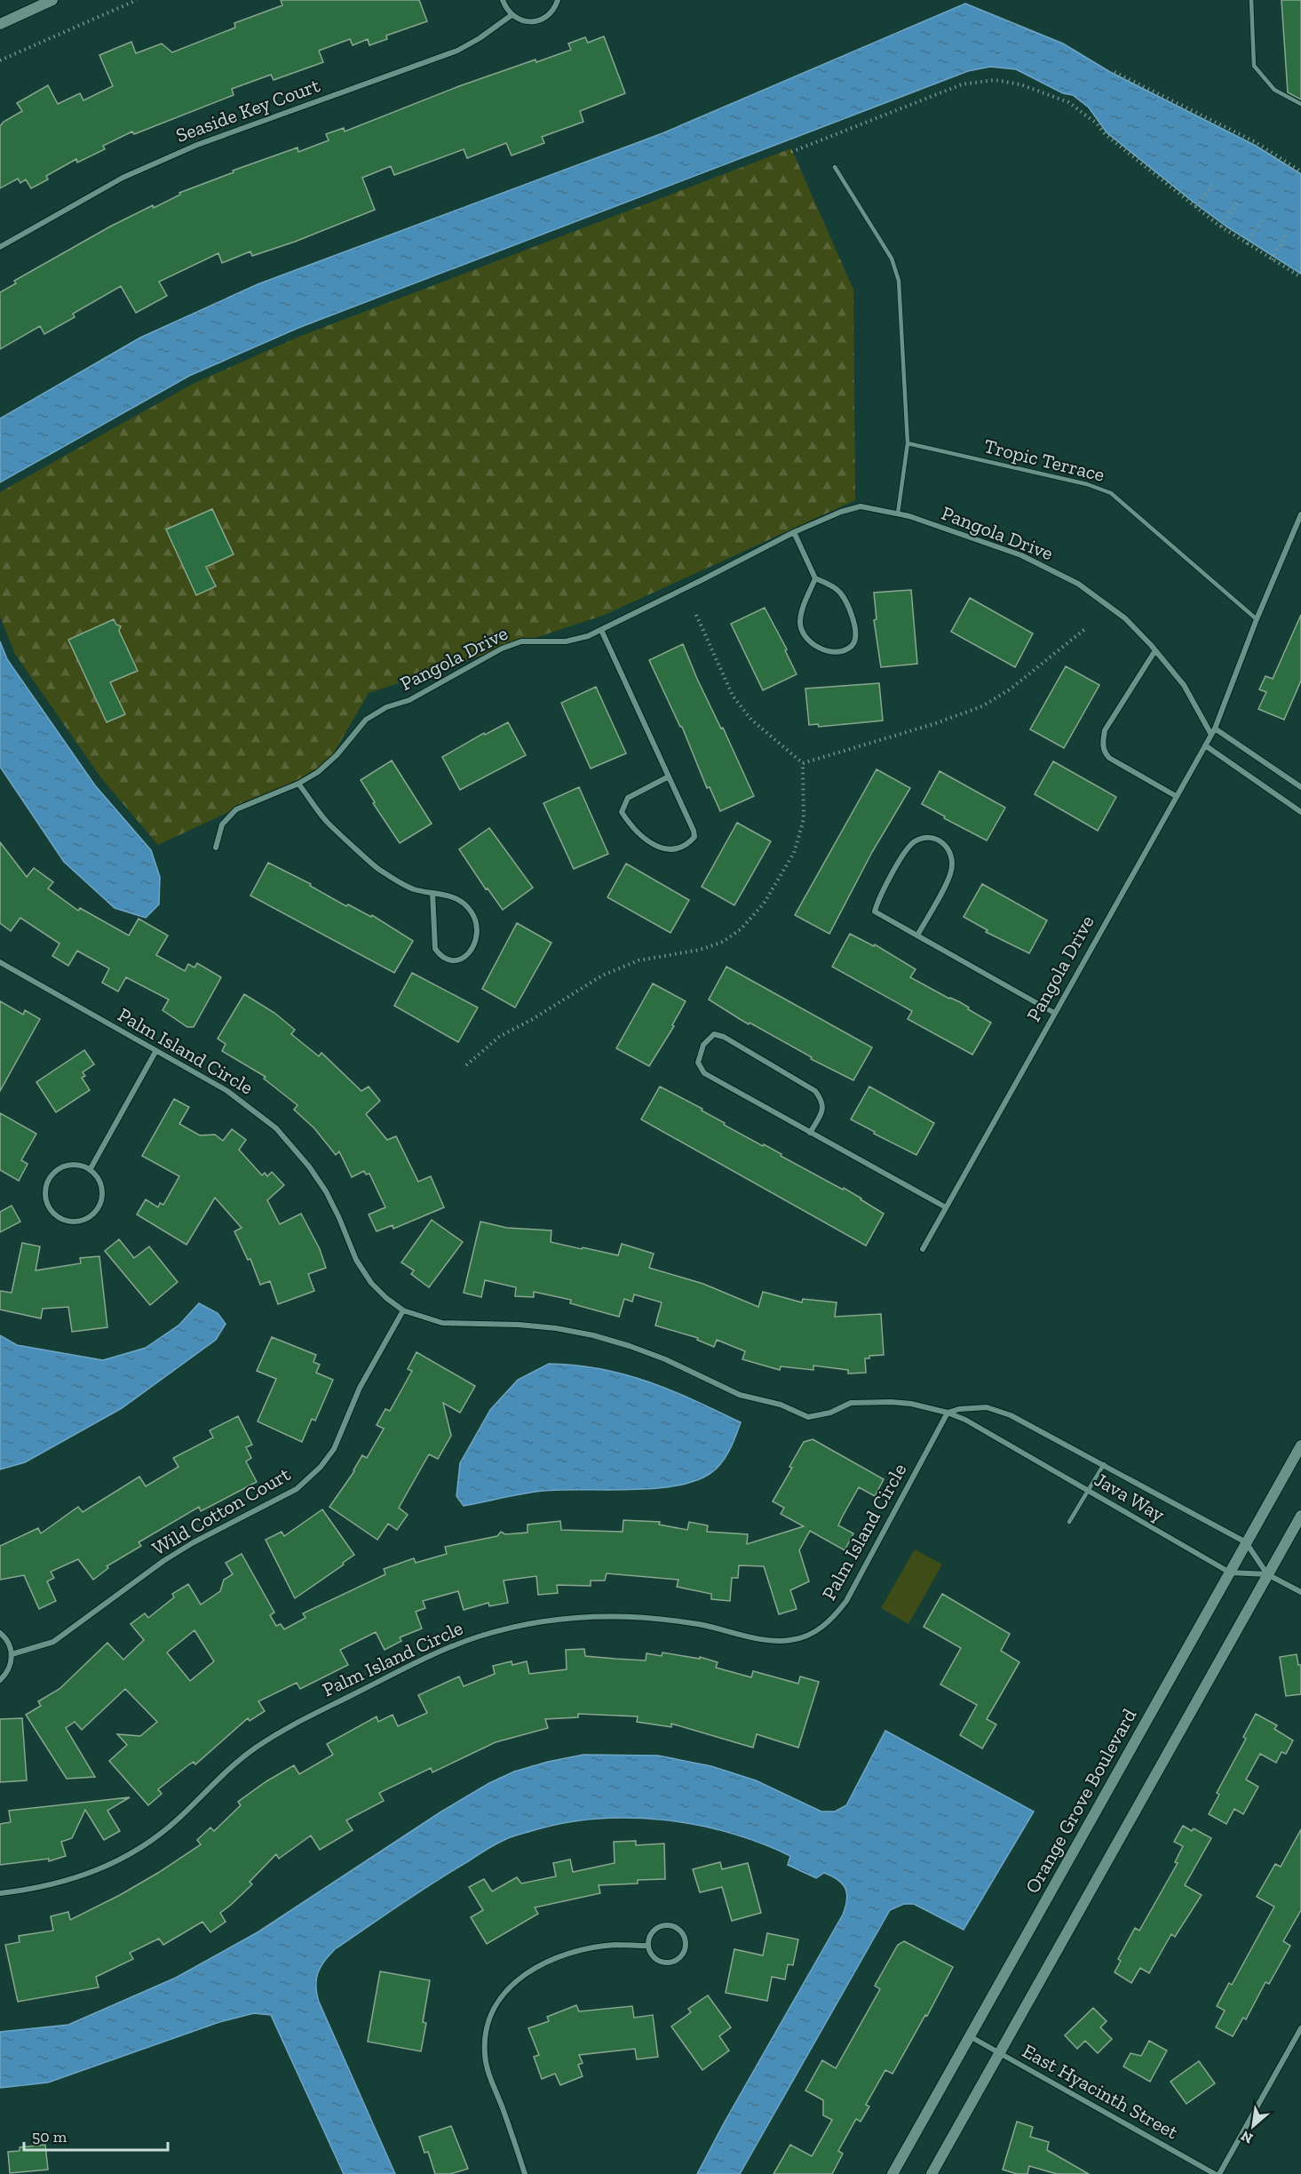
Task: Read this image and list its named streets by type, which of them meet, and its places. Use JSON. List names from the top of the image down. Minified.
{"streets":{"street":["Seaside Key Court","Pangola Drive","Palm Island Circle","Java Way","Wild Cotton Court","Orange Grove Boulevard","East Hyacinth Street"],"lane":["Tropic Terrace"]},"crossings":[["Palm Island Circle","Java Way"],["Palm Island Circle","Wild Cotton Court"],["Palm Island Circle","Orange Grove Boulevard"],["Java Way","Orange Grove Boulevard"],["Orange Grove Boulevard","East Hyacinth Street"]],"scale_bar":"50 m","north":"bottom left"}
